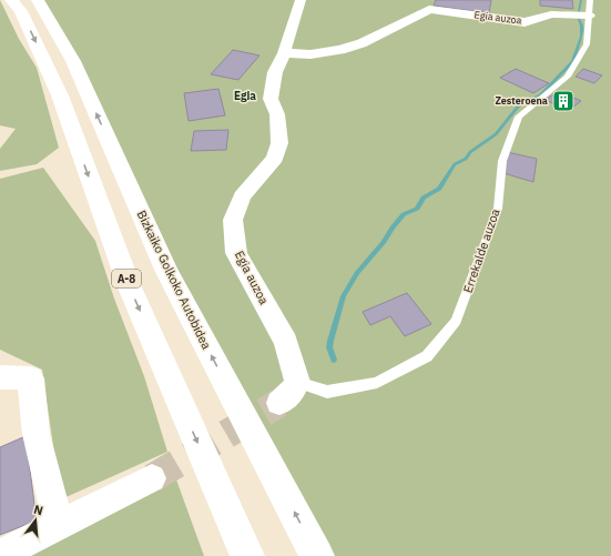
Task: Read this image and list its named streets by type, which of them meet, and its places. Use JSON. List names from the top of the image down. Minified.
{"streets":{"highway":["A-8","Bizkaiko Golkoko Autobidea"],"street":["Egia auzoa"],"lane":["Errekalde auzoa"]},"crossings":[["Egia auzoa","Errekalde auzoa"]],"districts":["Egia"],"places":{"building":["Zesteroena"]},"north":"top"}
